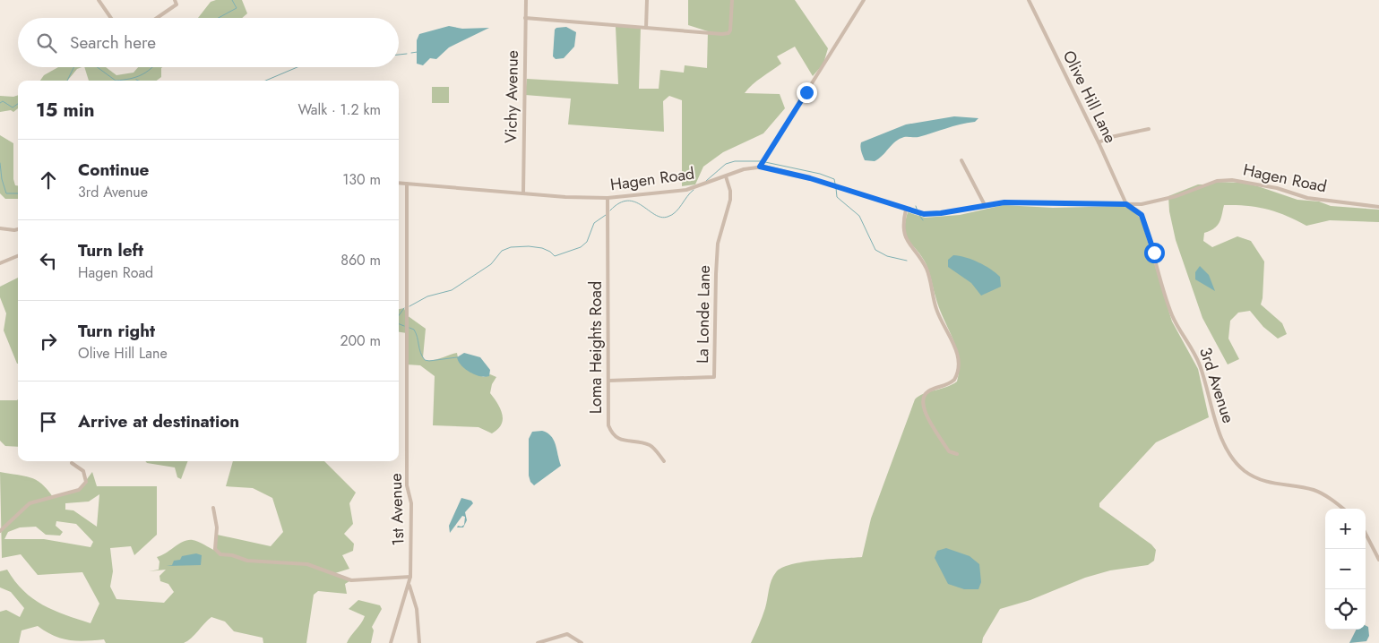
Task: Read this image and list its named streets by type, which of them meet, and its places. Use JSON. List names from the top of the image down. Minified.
{"streets":{"street":["Vichy Avenue","Olive Hill Lane","Hagen Road","La Londe Lane","Loma Heights Road","3rd Avenue","1st Avenue"]},"crossings":[["Vichy Avenue","Hagen Road"],["Olive Hill Lane","Hagen Road"],["Olive Hill Lane","3rd Avenue"],["Hagen Road","La Londe Lane"],["Hagen Road","Loma Heights Road"],["Hagen Road","3rd Avenue"],["Hagen Road","1st Avenue"],["La Londe Lane","Loma Heights Road"]],"page":{"search":"Search here","heading":["15 min","Walk · 1.2 km"],"list":[["Continue","3rd Avenue","130 m"],["Turn left","Hagen Road","860 m"],["Turn right","Olive Hill Lane","200 m"],"Arrive at destination"],"map_buttons":["+","−"]}}
